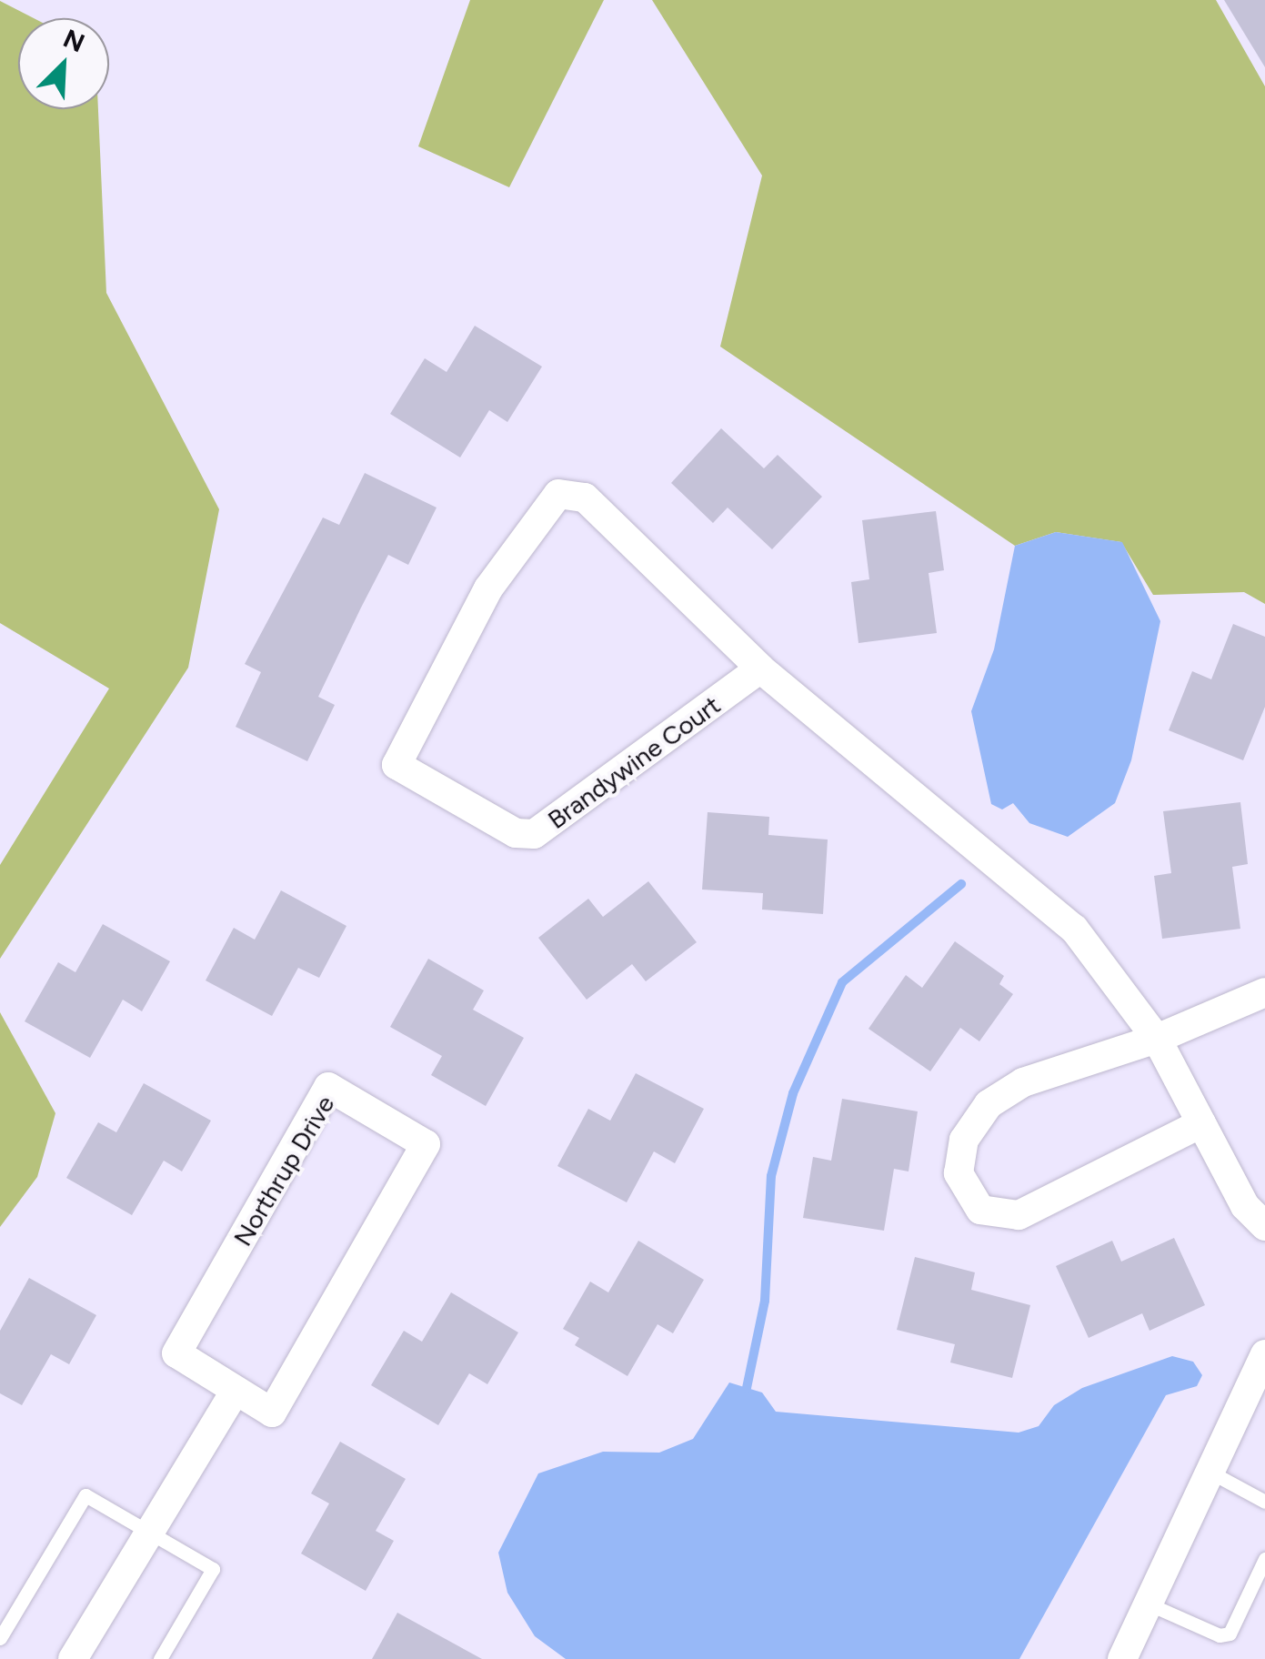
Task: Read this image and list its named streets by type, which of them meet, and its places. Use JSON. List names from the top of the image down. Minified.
{"streets":{"street":["Brandywine Court","Northrup Drive"]},"north":"top right"}
